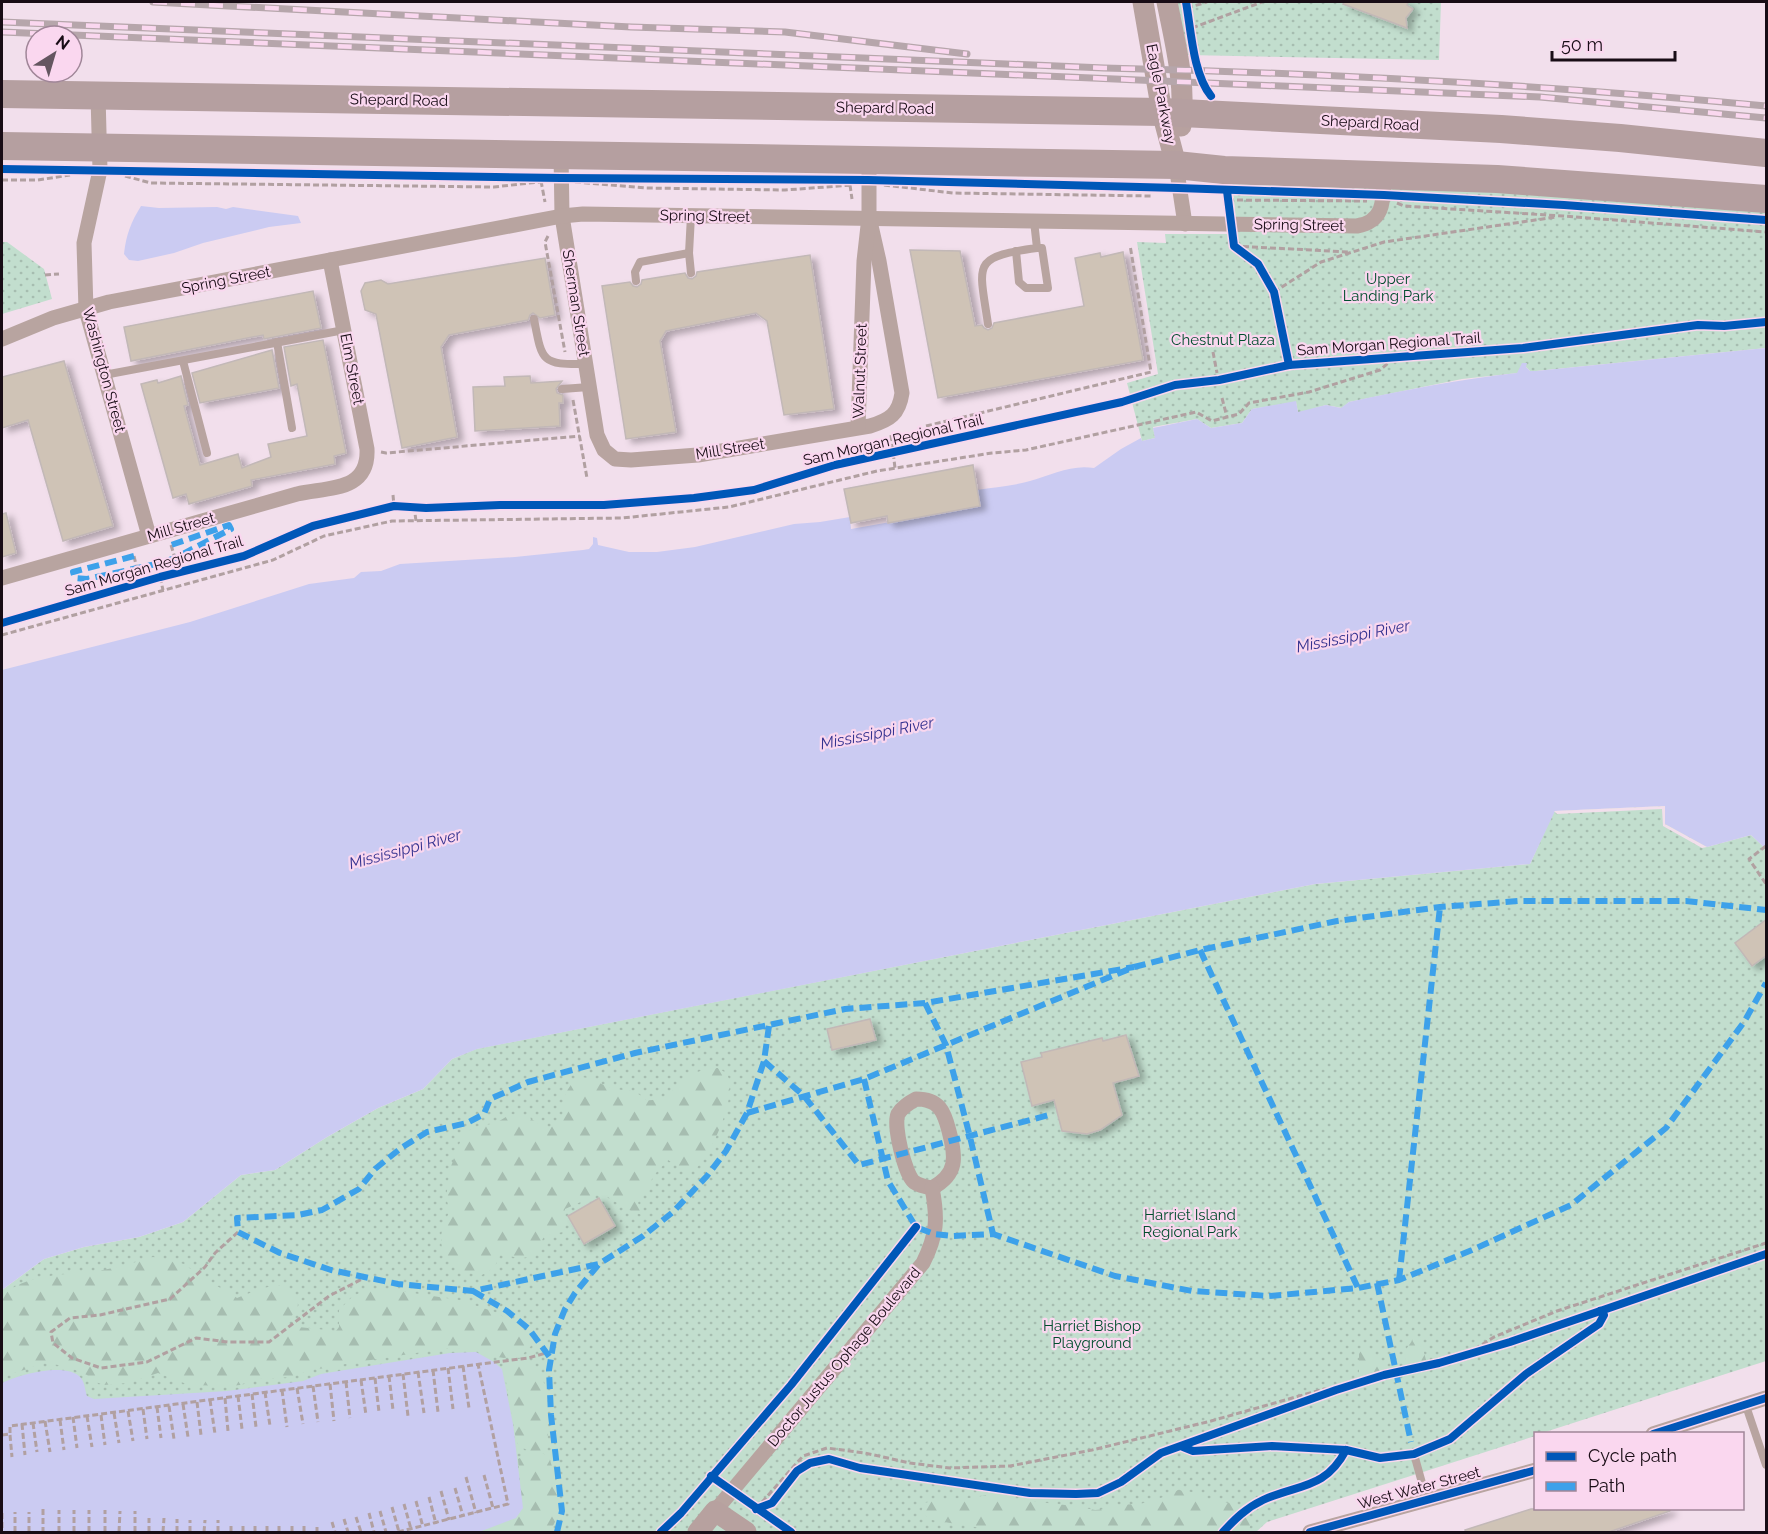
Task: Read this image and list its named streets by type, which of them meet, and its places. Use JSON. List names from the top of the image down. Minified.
{"streets":{"highway":["Shepard Road"],"street":["Eagle Parkway","Spring Street","Sherman Street","Elm Street","Washington Street","Walnut Street","Mill Street","Doctor Justus Ophage Boulevard","West Water Street"],"cycle path":["Sam Morgan Regional Trail"]},"crossings":[["Eagle Parkway","Shepard Road"],["Shepard Road","Washington Street"],["Spring Street","Sherman Street"],["Spring Street","Elm Street"],["Spring Street","Washington Street"],["Spring Street","Walnut Street"],["Sherman Street","Mill Street"],["Elm Street","Mill Street"],["Washington Street","Mill Street"],["Walnut Street","Mill Street"]],"water":["Mississippi River"],"parks":["Upper Landing Park","Chestnut Plaza","Harriet Island Regional Park","Harriet Bishop Playground"],"legend":["Cycle path","Path"],"scale_bar":"50 m","north":"top right"}
